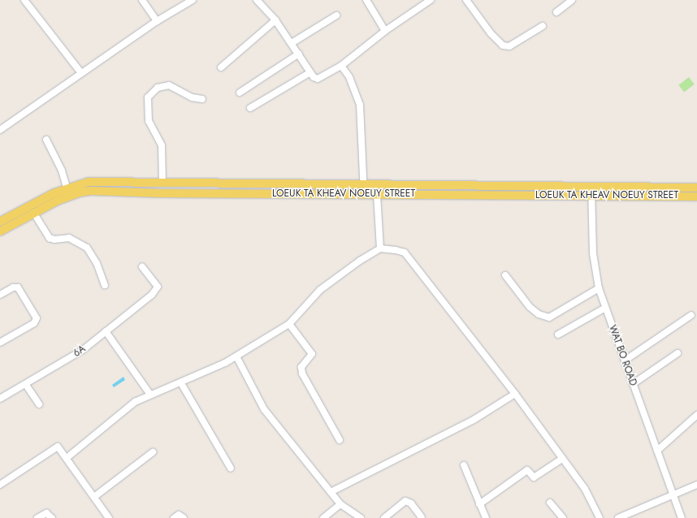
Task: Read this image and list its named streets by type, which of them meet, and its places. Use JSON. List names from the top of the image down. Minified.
{"streets":{"main road":["LOEUK TA KHEAV NOEUY STREET"],"street":["6A","WAT BO ROAD"]},"crossings":[["LOEUK TA KHEAV NOEUY STREET","WAT BO ROAD"]]}
